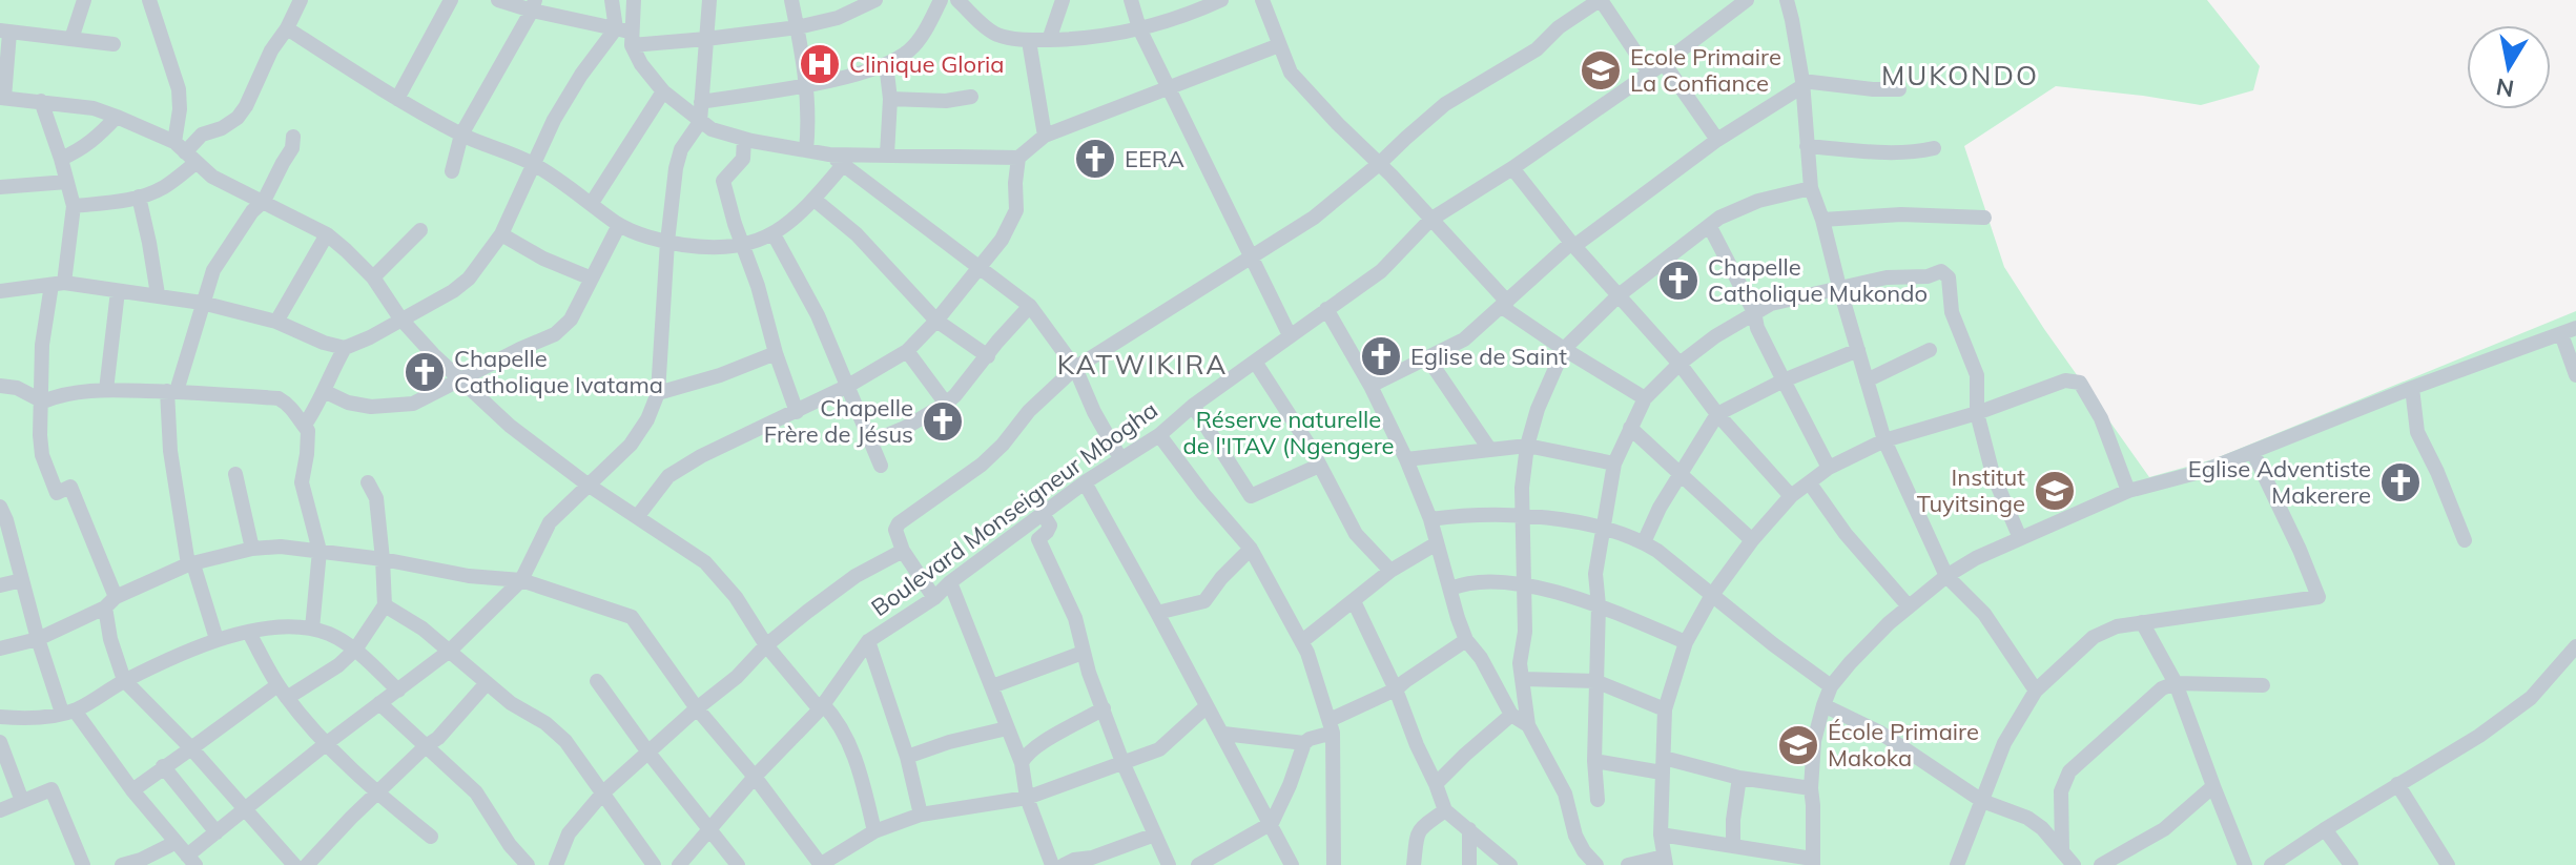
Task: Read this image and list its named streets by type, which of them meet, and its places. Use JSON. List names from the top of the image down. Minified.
{"streets":{"street":["Boulevard Monseigneur Mbogha"]},"districts":["MUKONDO","KATWIKIRA"],"parks":["Réserve naturelle de l'ITAV (Ngengere"],"places":{"hospital":["Clinique Gloria"],"school or university":["Ecole Primaire La Confiance","Institut Tuyitsinge","École Primaire Makoka"],"church":["EERA","Chapelle Catholique Mukondo","Eglise de Saint","Chapelle Catholique Ivatama","Chapelle Frère de Jésus","Eglise Adventiste Makerere"]},"north":"bottom"}
